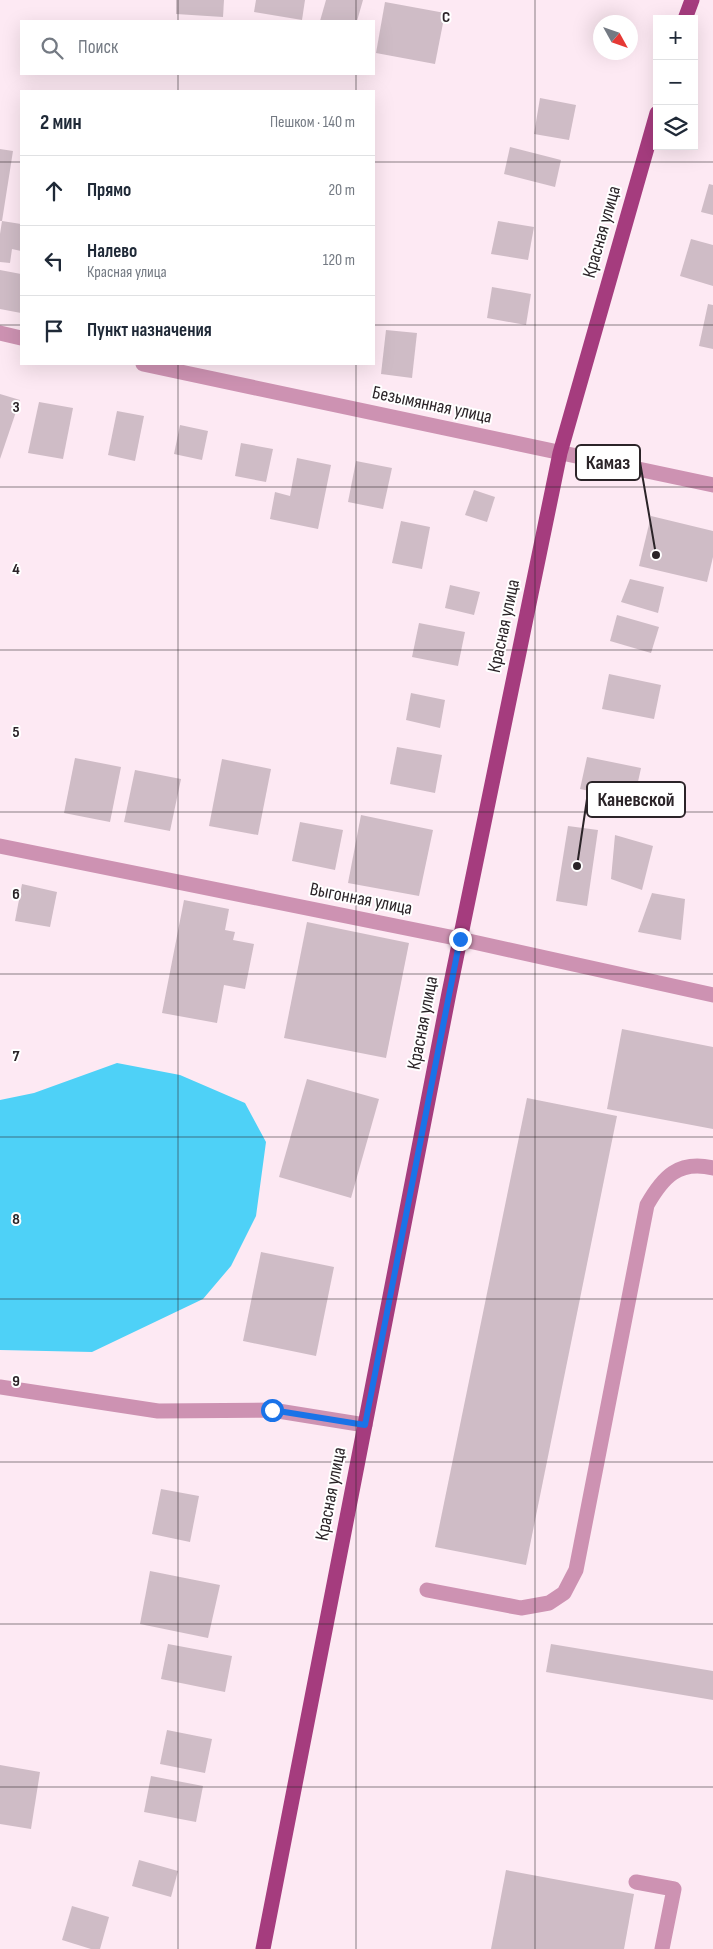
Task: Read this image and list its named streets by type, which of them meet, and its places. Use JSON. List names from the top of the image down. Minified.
{"streets":{"main road":["Красная улица"],"street":["Безымянная улица","Выгонная улица"]},"crossings":[["Красная улица","Безымянная улица"],["Красная улица","Выгонная улица"]],"places":["Камаз","Каневской"],"north":"bottom right","page":{"map_buttons":["+","−"],"search":"Поиск","heading":["2 мин","Пешком · 140 m"],"list":[["Прямо","20 m"],["Налево","Красная улица","120 m"],"Пункт назначения"]},"grid":{"columns":["C"],"rows":["3","4","5","6","7","8","9"]}}
